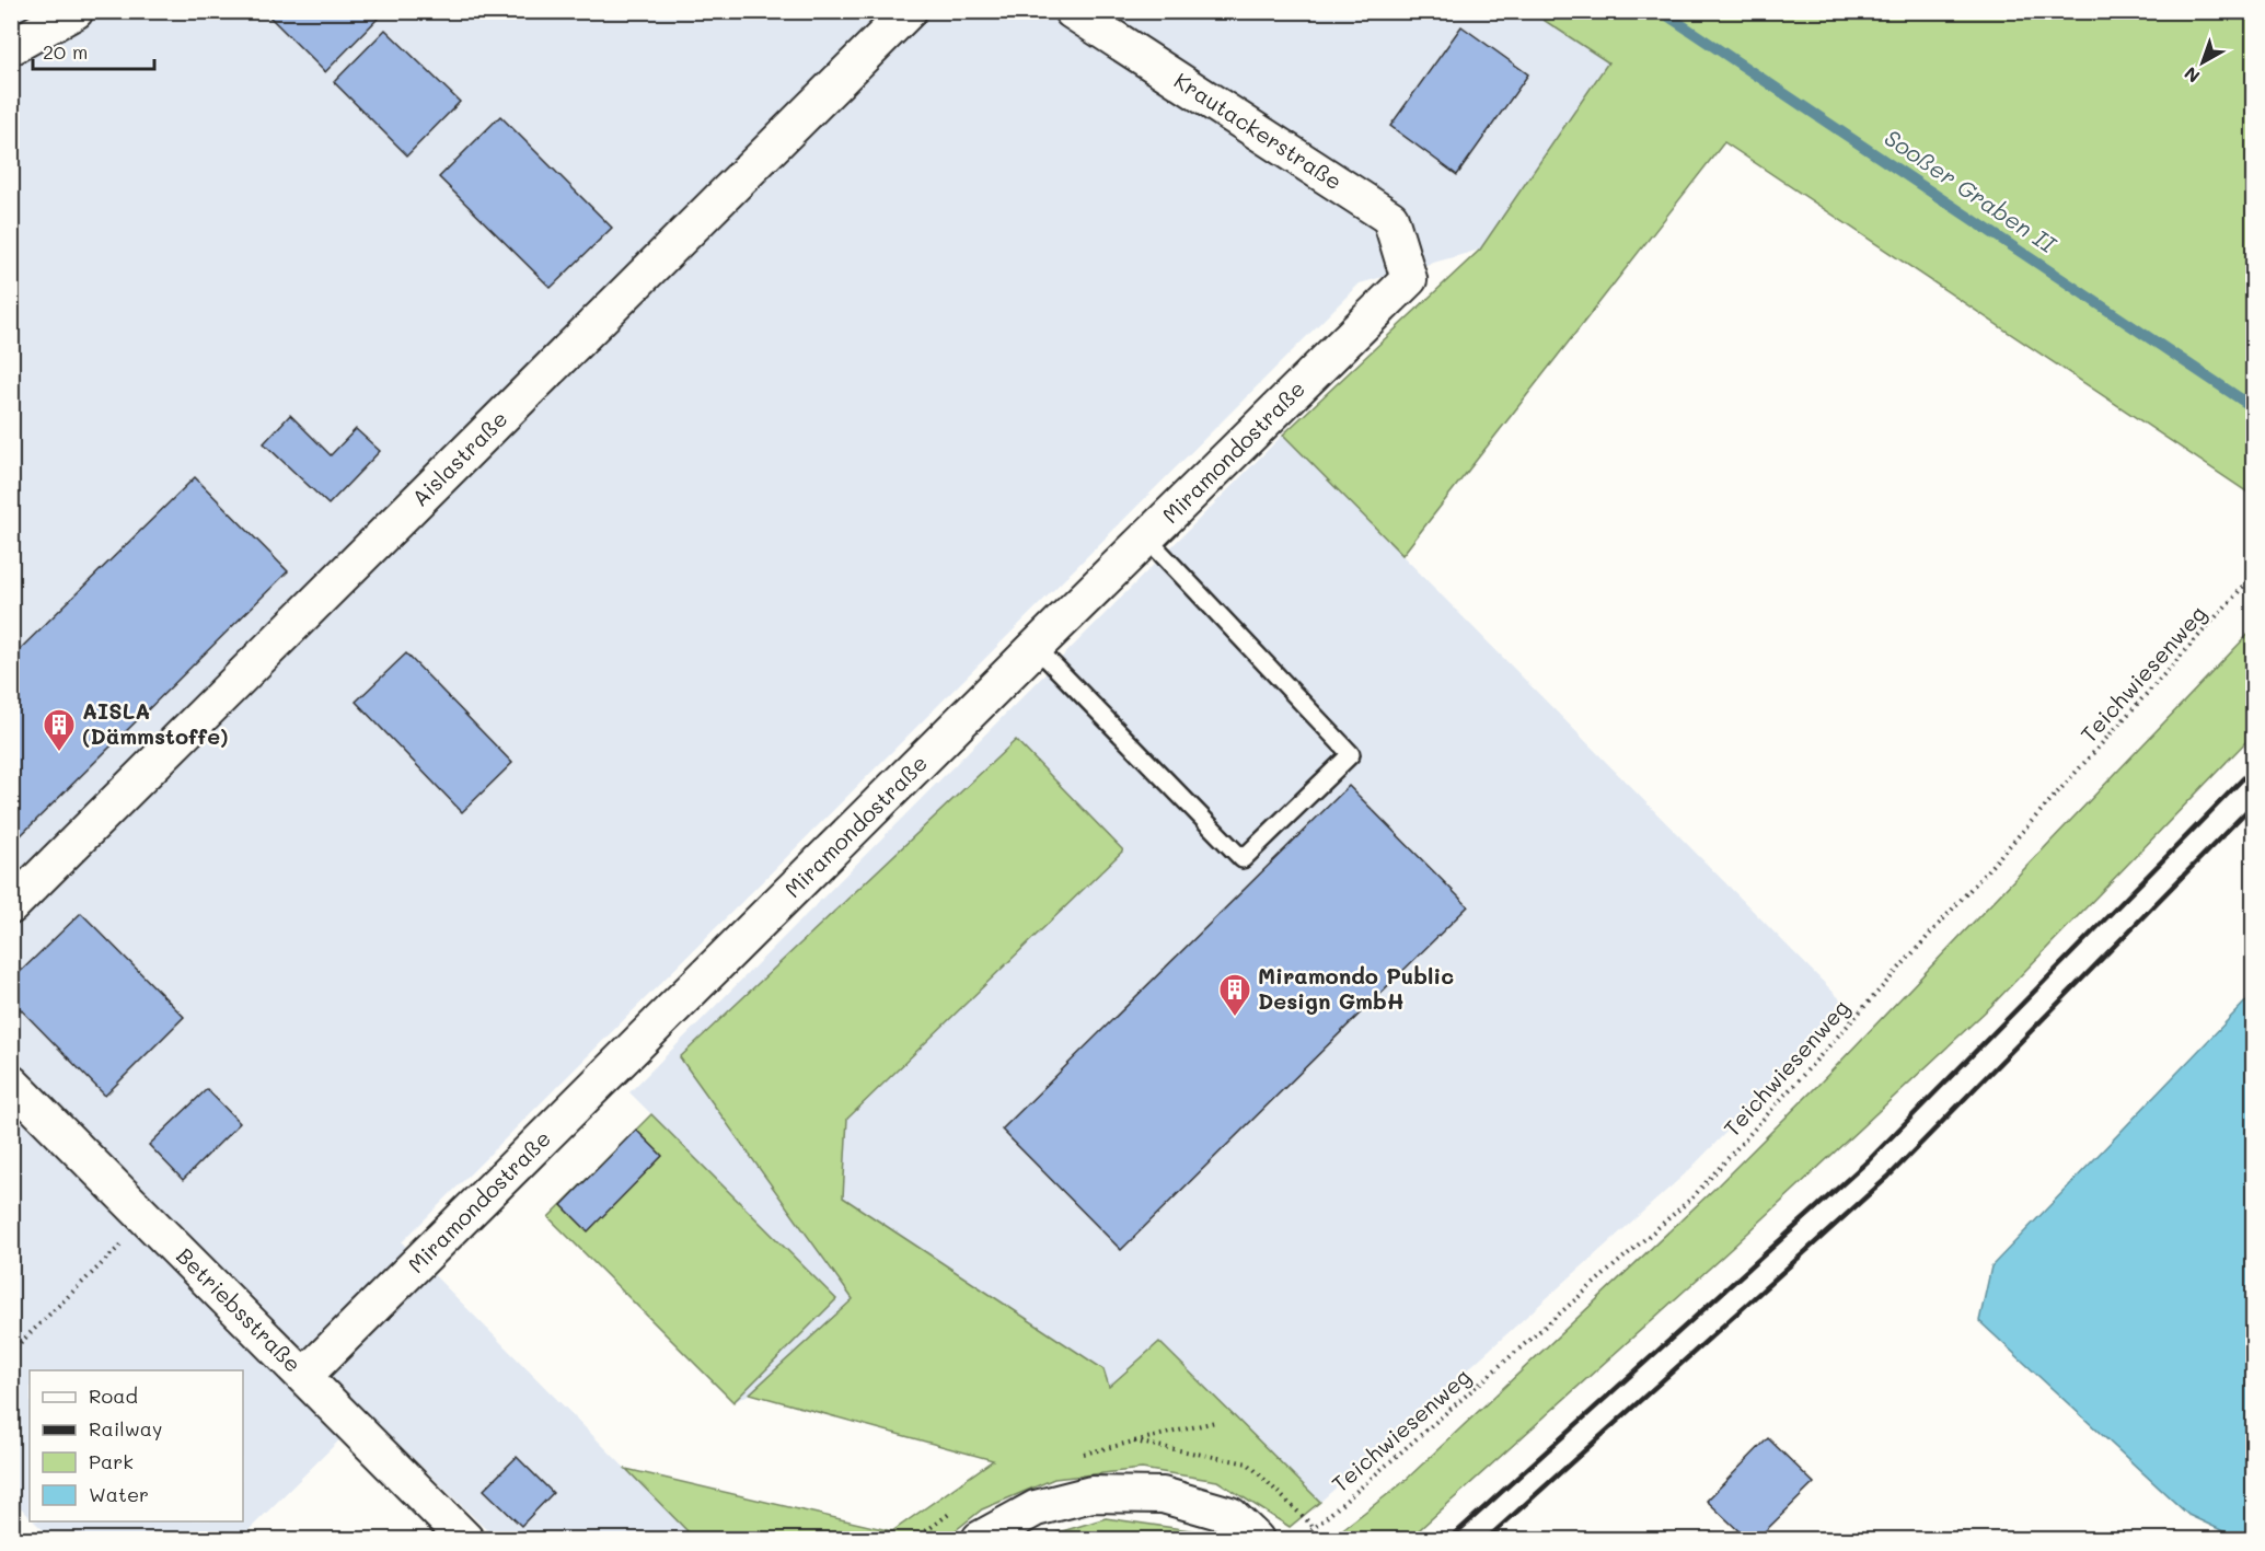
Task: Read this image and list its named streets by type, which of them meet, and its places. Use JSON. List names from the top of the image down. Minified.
{"streets":{"street":["Krautackerstraße","Miramondostraße","Aislastraße","Betriebsstraße"],"path":["Teichwiesenweg"]},"crossings":[["Krautackerstraße","Miramondostraße"],["Miramondostraße","Betriebsstraße"]],"water":["Sooßer Graben II"],"places":{"building":["AISLA (Dämmstoffe)","Miramondo Public Design GmbH"]},"legend":["Road","Railway","Park","Water"],"scale_bar":"20 m","north":"bottom left"}
